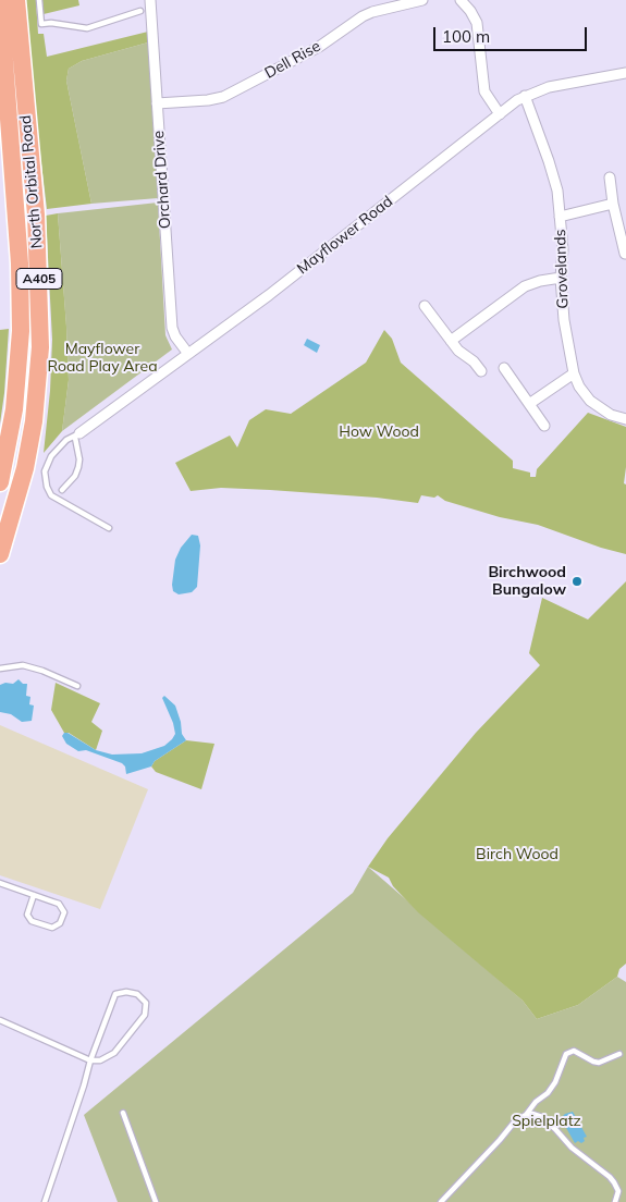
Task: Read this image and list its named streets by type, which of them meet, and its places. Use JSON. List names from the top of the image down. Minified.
{"streets":{"highway":["North Orbital Road","A405"],"street":["Dell Rise","Orchard Drive","Mayflower Road","Grovelands"]},"crossings":[["Dell Rise","Orchard Drive"],["Orchard Drive","Mayflower Road"],["Mayflower Road","Grovelands"]],"parks":["Mayflower Road Play Area","How Wood","Birch Wood","Spielplatz"],"places":["Birchwood Bungalow"],"scale_bar":"100 m"}
